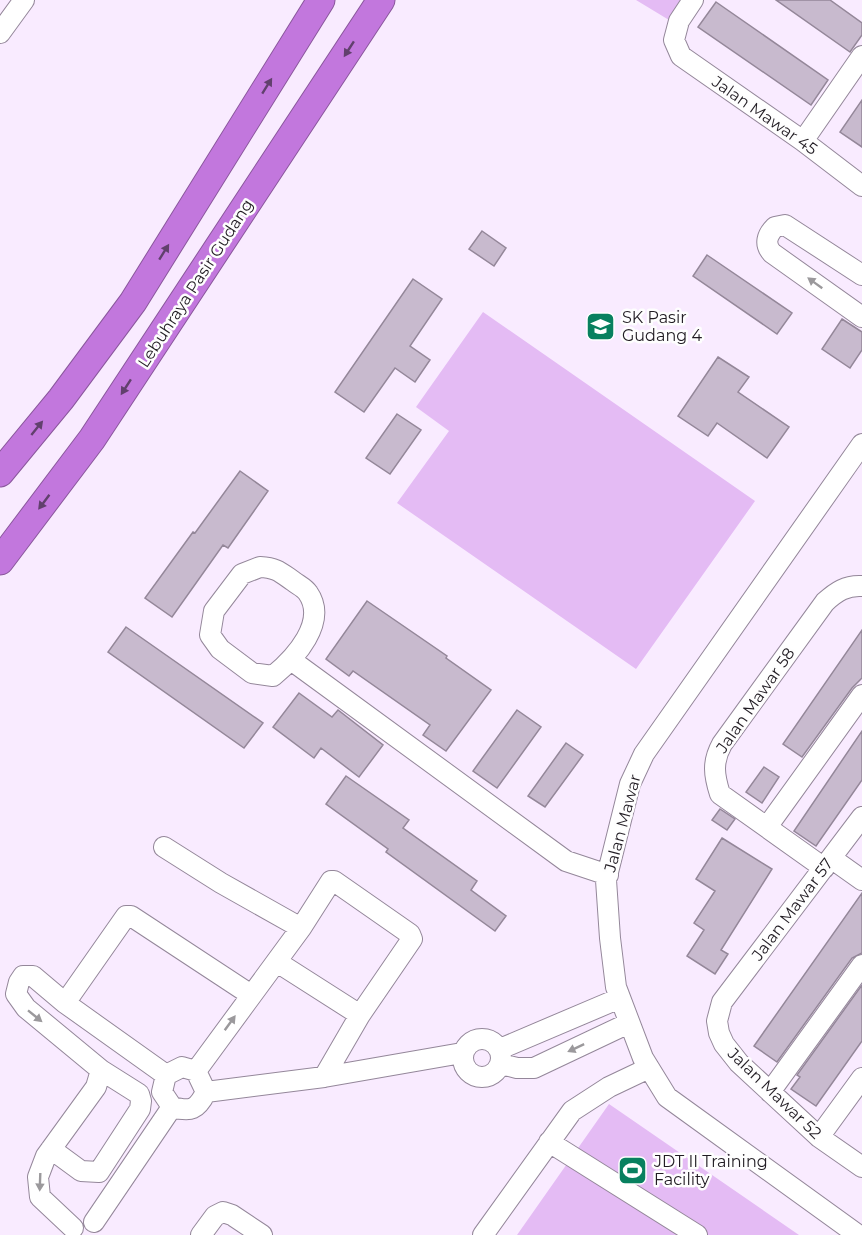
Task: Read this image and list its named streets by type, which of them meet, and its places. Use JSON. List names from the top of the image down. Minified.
{"streets":{"highway":["Lebuhraya Pasir Gudang"],"street":["Jalan Mawar 45","Jalan Mawar 58","Jalan Mawar","Jalan Mawar 57","Jalan Mawar 52"]},"crossings":[["Jalan Mawar 58","Jalan Mawar 57"],["Jalan Mawar 57","Jalan Mawar 52"]],"places":{"school or university":["SK Pasir Gudang 4"],"sports":["JDT II Training Facility"]}}
